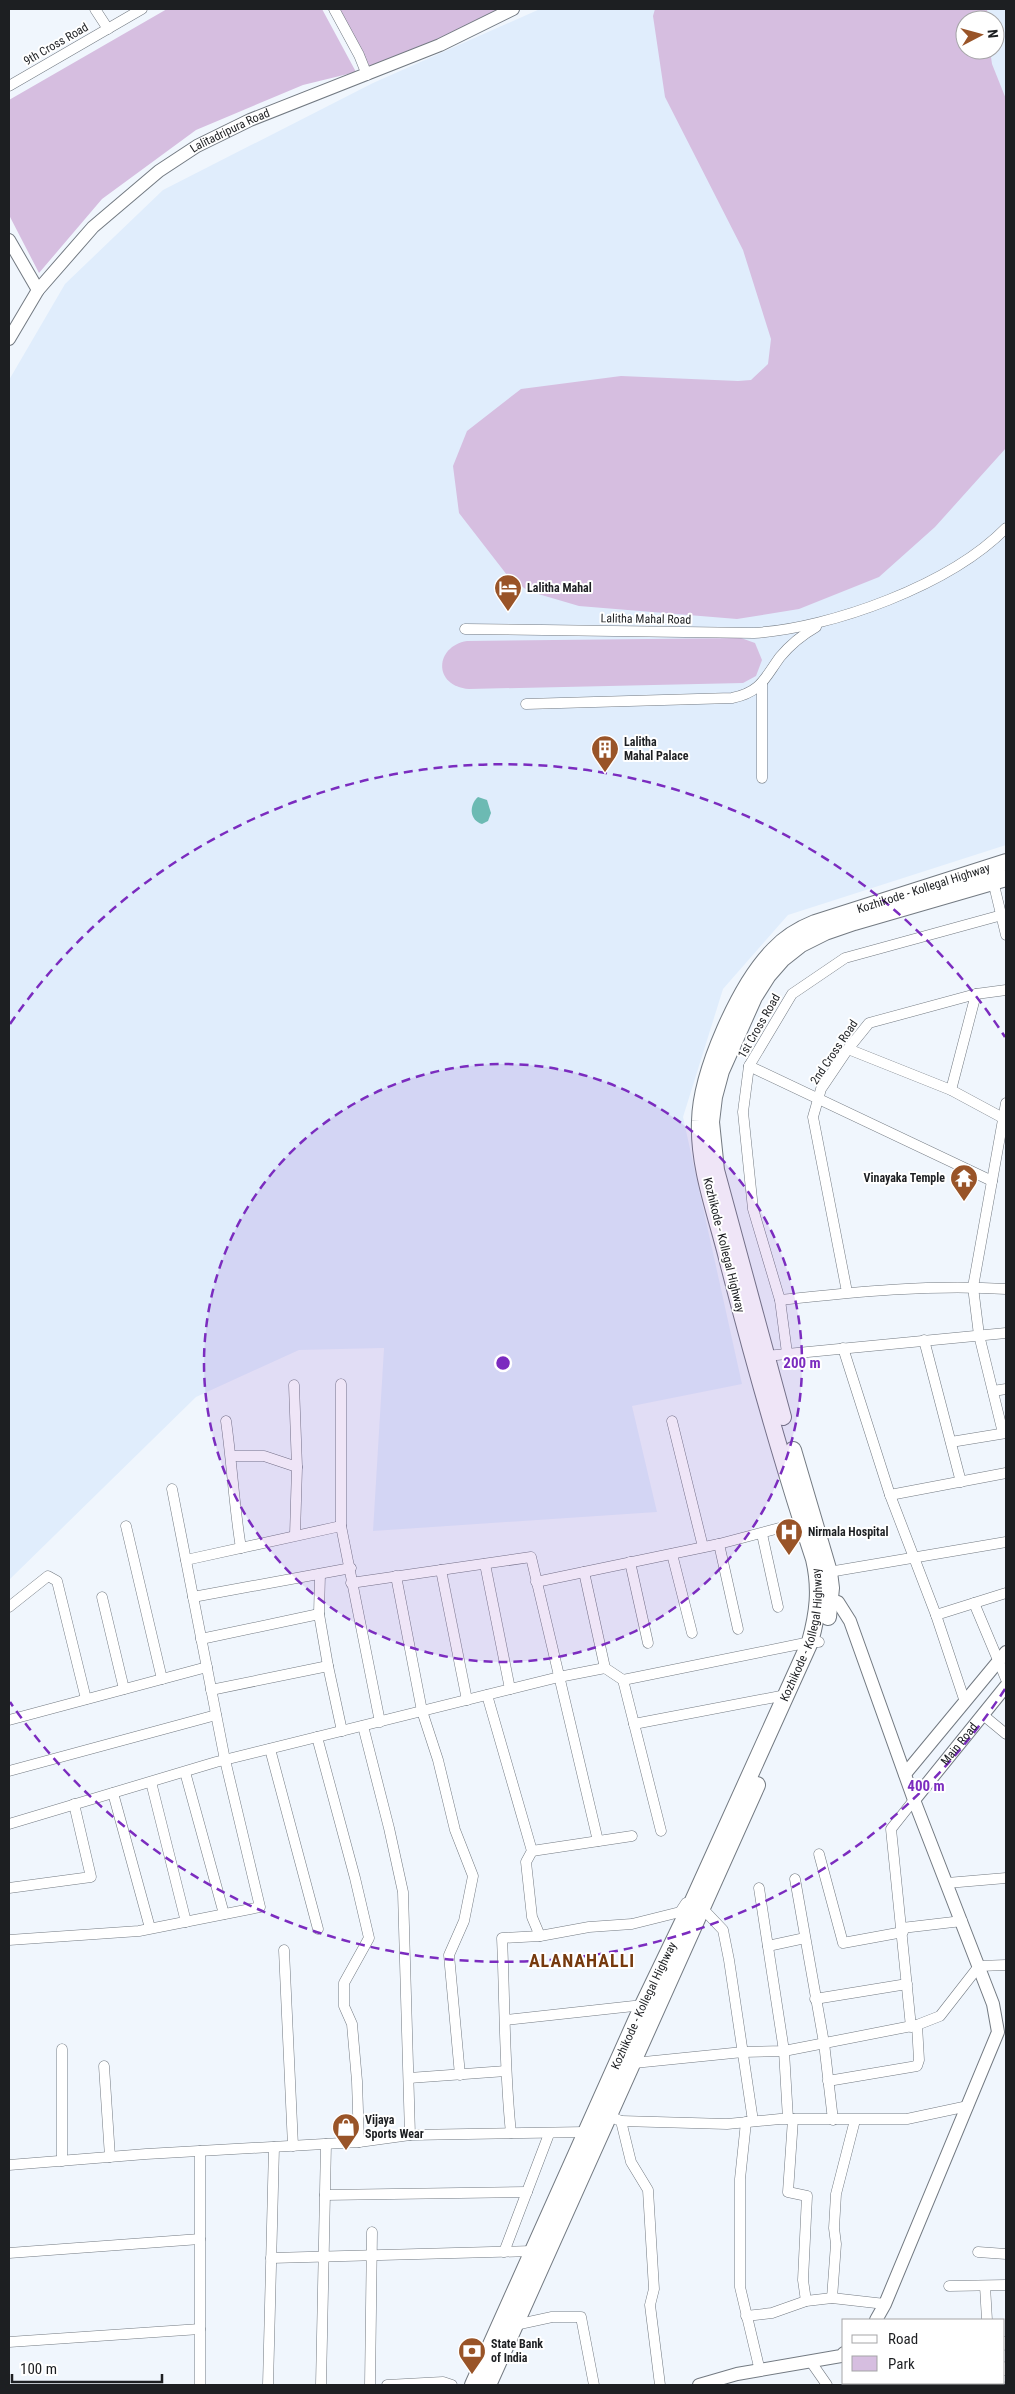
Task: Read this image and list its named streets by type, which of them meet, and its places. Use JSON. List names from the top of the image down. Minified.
{"streets":{"main road":["Kozhikode - Kollegal Highway"],"street":["9th Cross Road","Lalitadripura Road","Lalitha Mahal Road","1st Cross Road","2nd Cross Road","Main Road"]},"districts":["ALANAHALLI"],"places":{"hotel":["Lalitha Mahal"],"building":["Lalitha Mahal Palace"],"temple":["Vinayaka Temple"],"hospital":["Nirmala Hospital"],"shop":["Vijaya Sports Wear"],"bank":["State Bank of India"]},"legend":["Road","Park"],"scale_bar":"100 m","north":"right","rings":["200 m","400 m"]}
